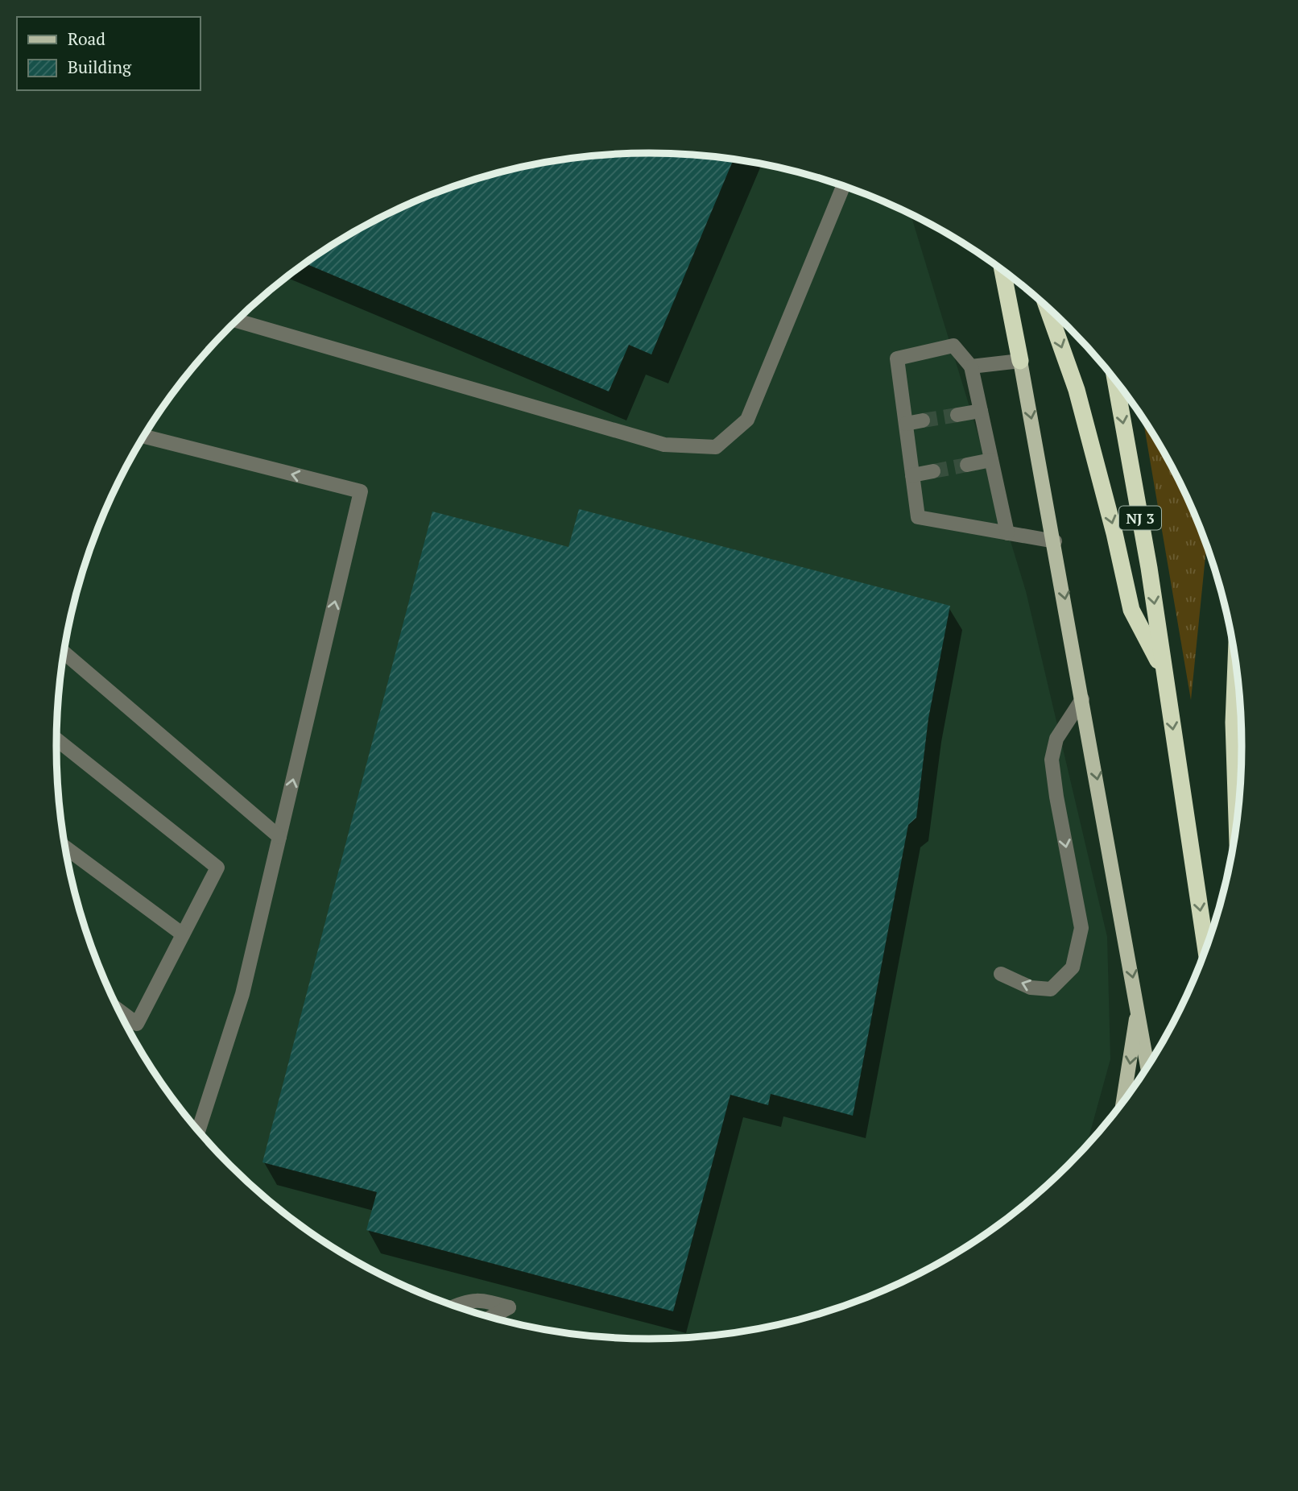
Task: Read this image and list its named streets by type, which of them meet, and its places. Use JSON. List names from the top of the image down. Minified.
{"streets":{"highway":["NJ 3"]},"legend":["Road","Building"]}
